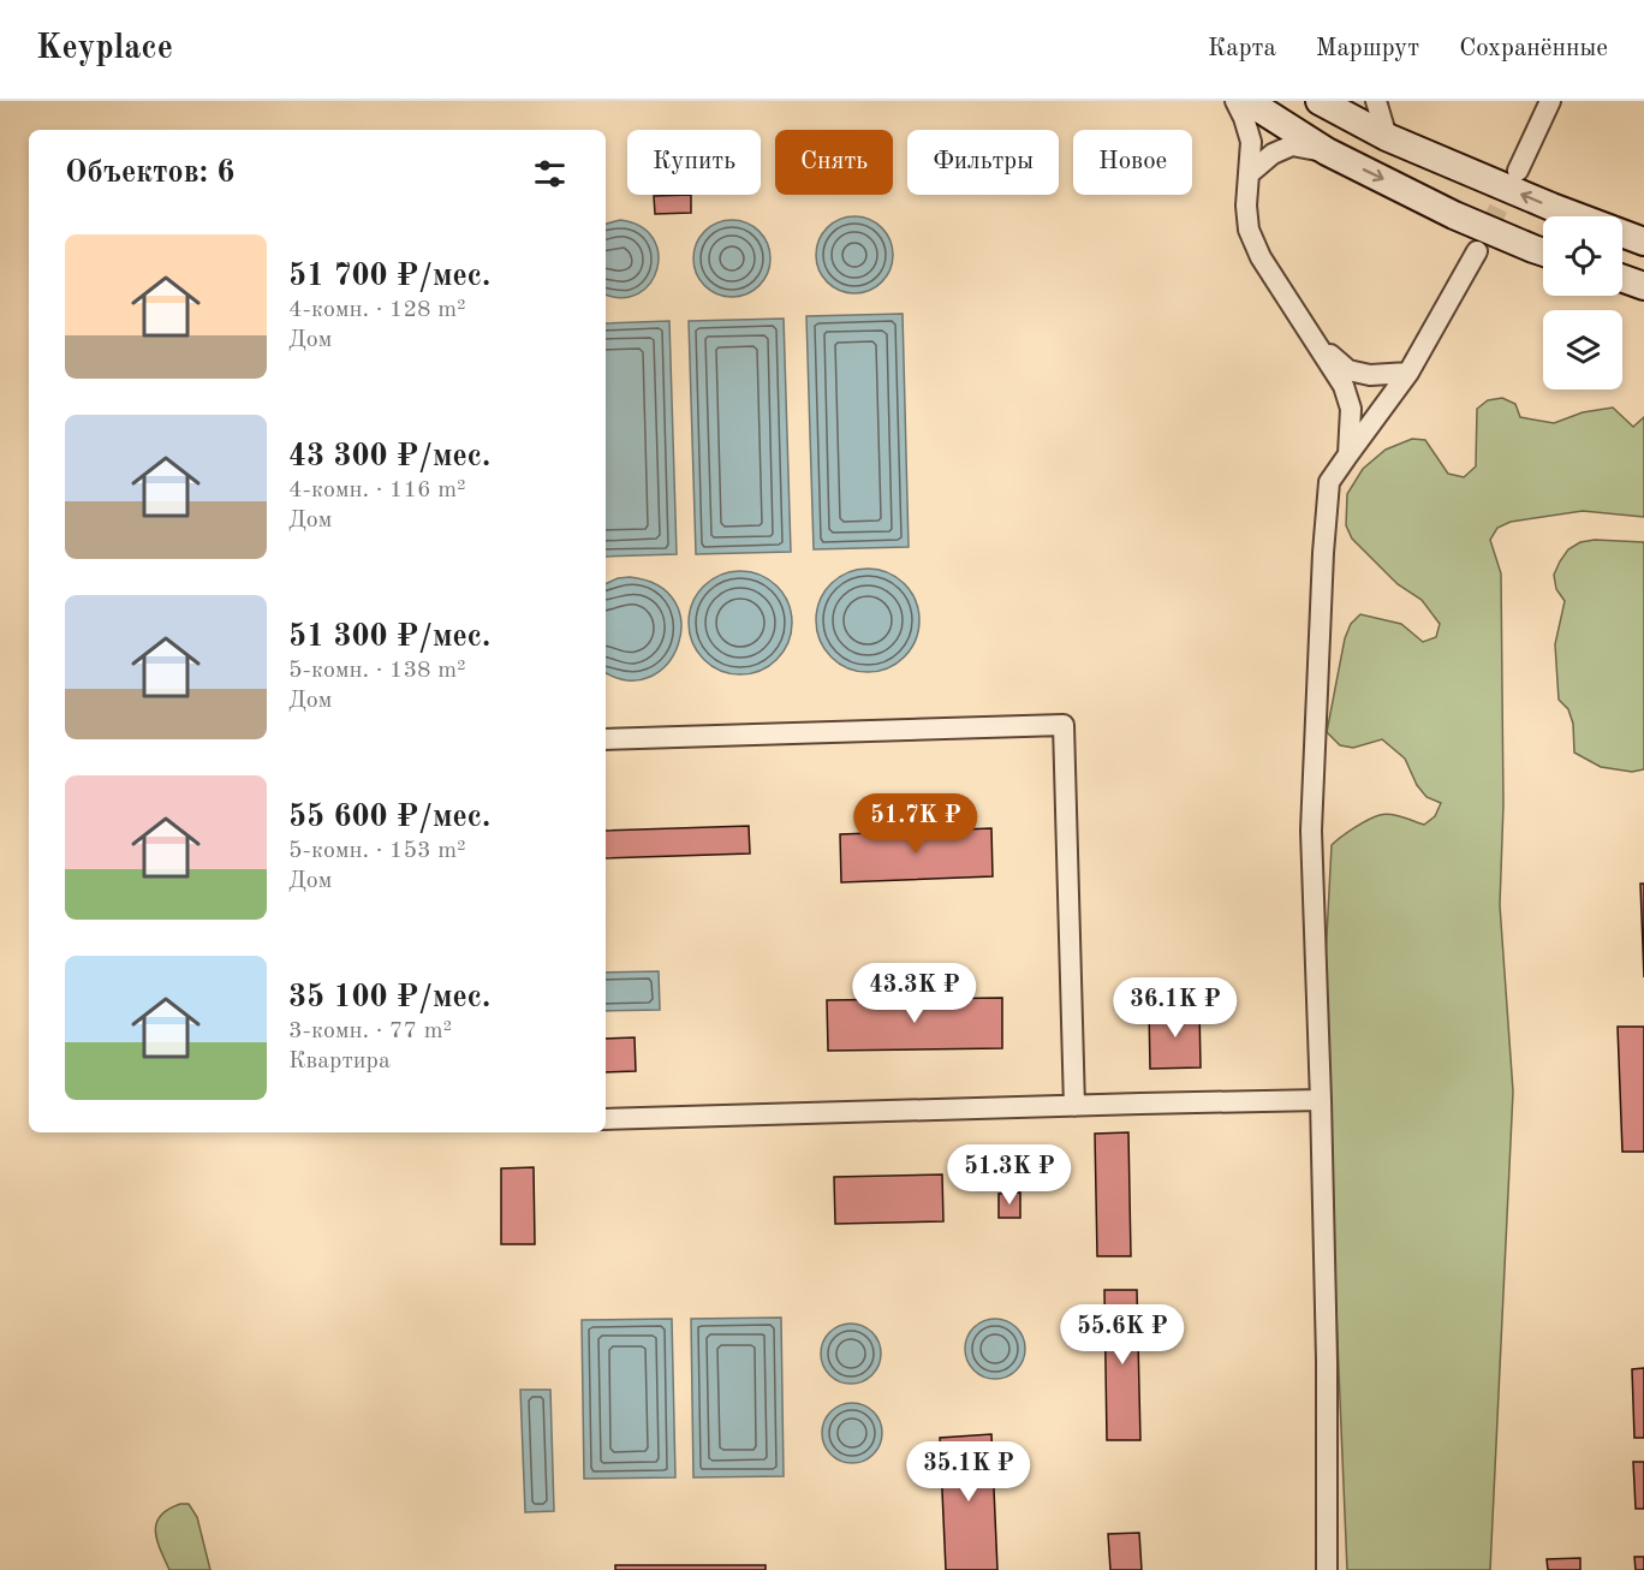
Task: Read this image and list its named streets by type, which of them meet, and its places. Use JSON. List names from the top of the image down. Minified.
{"page":{"header":"Keyplace","nav":["Карта","Маршрут","Сохранённые"],"chip":["Купить","Снять","Фильтры","Новое"],"heading":"Объектов: 6","list":[{"name":"51 700 ₽/мес.","note":"4-комн. · 128 m² · Дом"},{"name":"43 300 ₽/мес.","note":"4-комн. · 116 m² · Дом"},{"name":"51 300 ₽/мес.","note":"5-комн. · 138 m² · Дом"},{"name":"55 600 ₽/мес.","note":"5-комн. · 153 m² · Дом"},{"name":"35 100 ₽/мес.","note":"3-комн. · 77 m² · Квартира"}],"price":["51.7K ₽","43.3K ₽","36.1K ₽","51.3K ₽","55.6K ₽","35.1K ₽"]}}
